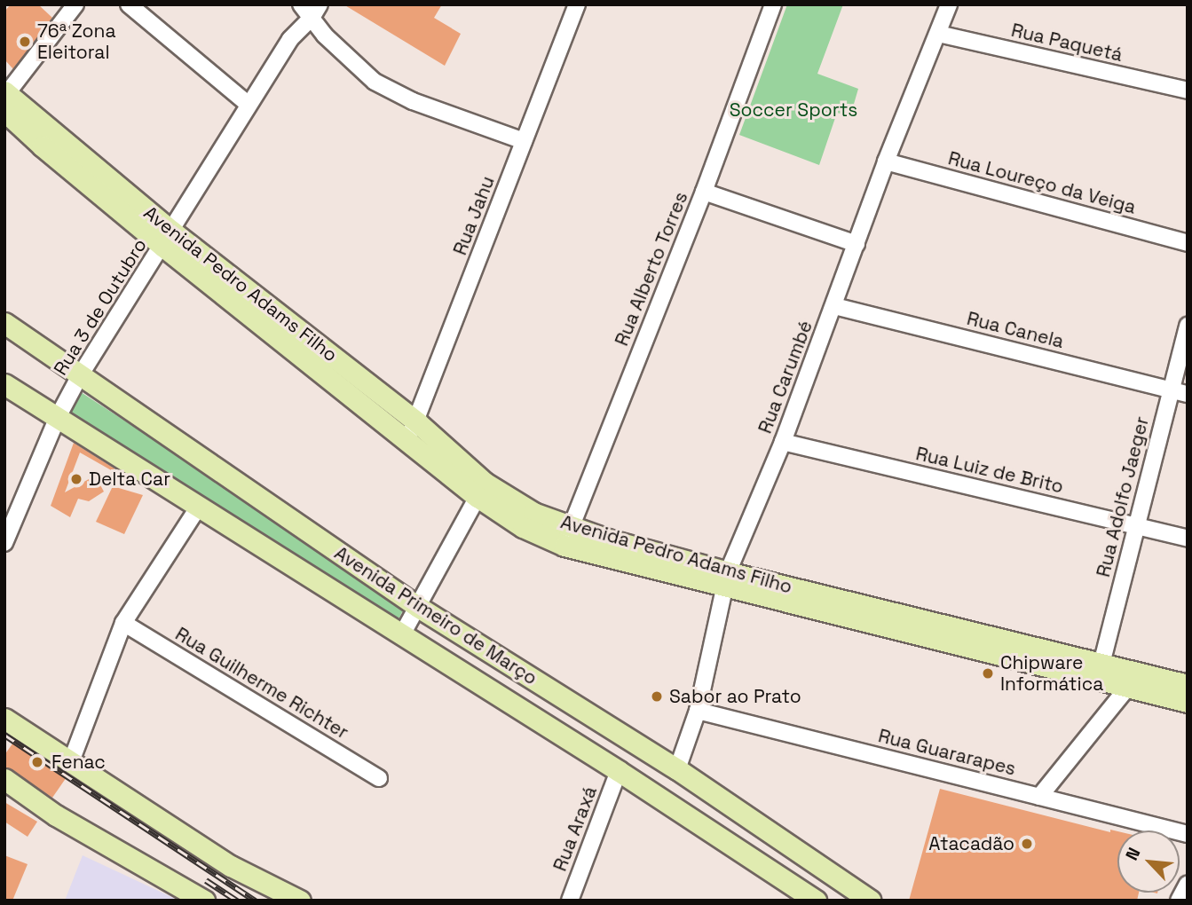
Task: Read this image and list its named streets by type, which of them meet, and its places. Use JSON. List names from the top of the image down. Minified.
{"streets":{"main road":["Avenida Pedro Adams Filho","Avenida Primeiro de Março"],"street":["Rua Paquetá","Rua Loureço da Veiga","Rua Jahu","Rua Alberto Torres","Rua 3 de Outubro","Rua Canela","Rua Carumbé","Rua Luiz de Brito","Rua Adolfo Jaeger","Rua Guilherme Richter","Rua Guararapes","Rua Araxá"]},"crossings":[["Rua Paquetá","Rua Carumbé"],["Rua Loureço da Veiga","Rua Carumbé"],["Rua Jahu","Avenida Pedro Adams Filho"],["Rua Alberto Torres","Avenida Pedro Adams Filho"],["Avenida Pedro Adams Filho","Rua 3 de Outubro"],["Avenida Pedro Adams Filho","Rua Carumbé"],["Avenida Pedro Adams Filho","Rua Adolfo Jaeger"],["Rua 3 de Outubro","Avenida Primeiro de Março"],["Rua Canela","Rua Carumbé"],["Rua Canela","Rua Adolfo Jaeger"],["Rua Carumbé","Rua Luiz de Brito"],["Rua Carumbé","Avenida Primeiro de Março"],["Rua Carumbé","Rua Guararapes"],["Rua Luiz de Brito","Rua Adolfo Jaeger"],["Avenida Primeiro de Março","Rua Araxá"]],"parks":["Soccer Sports"],"places":["76ª Zona Eleitoral","Delta Car","Chipware Informática","Sabor ao Prato","Fenac","Atacadão"],"north":"top left"}
